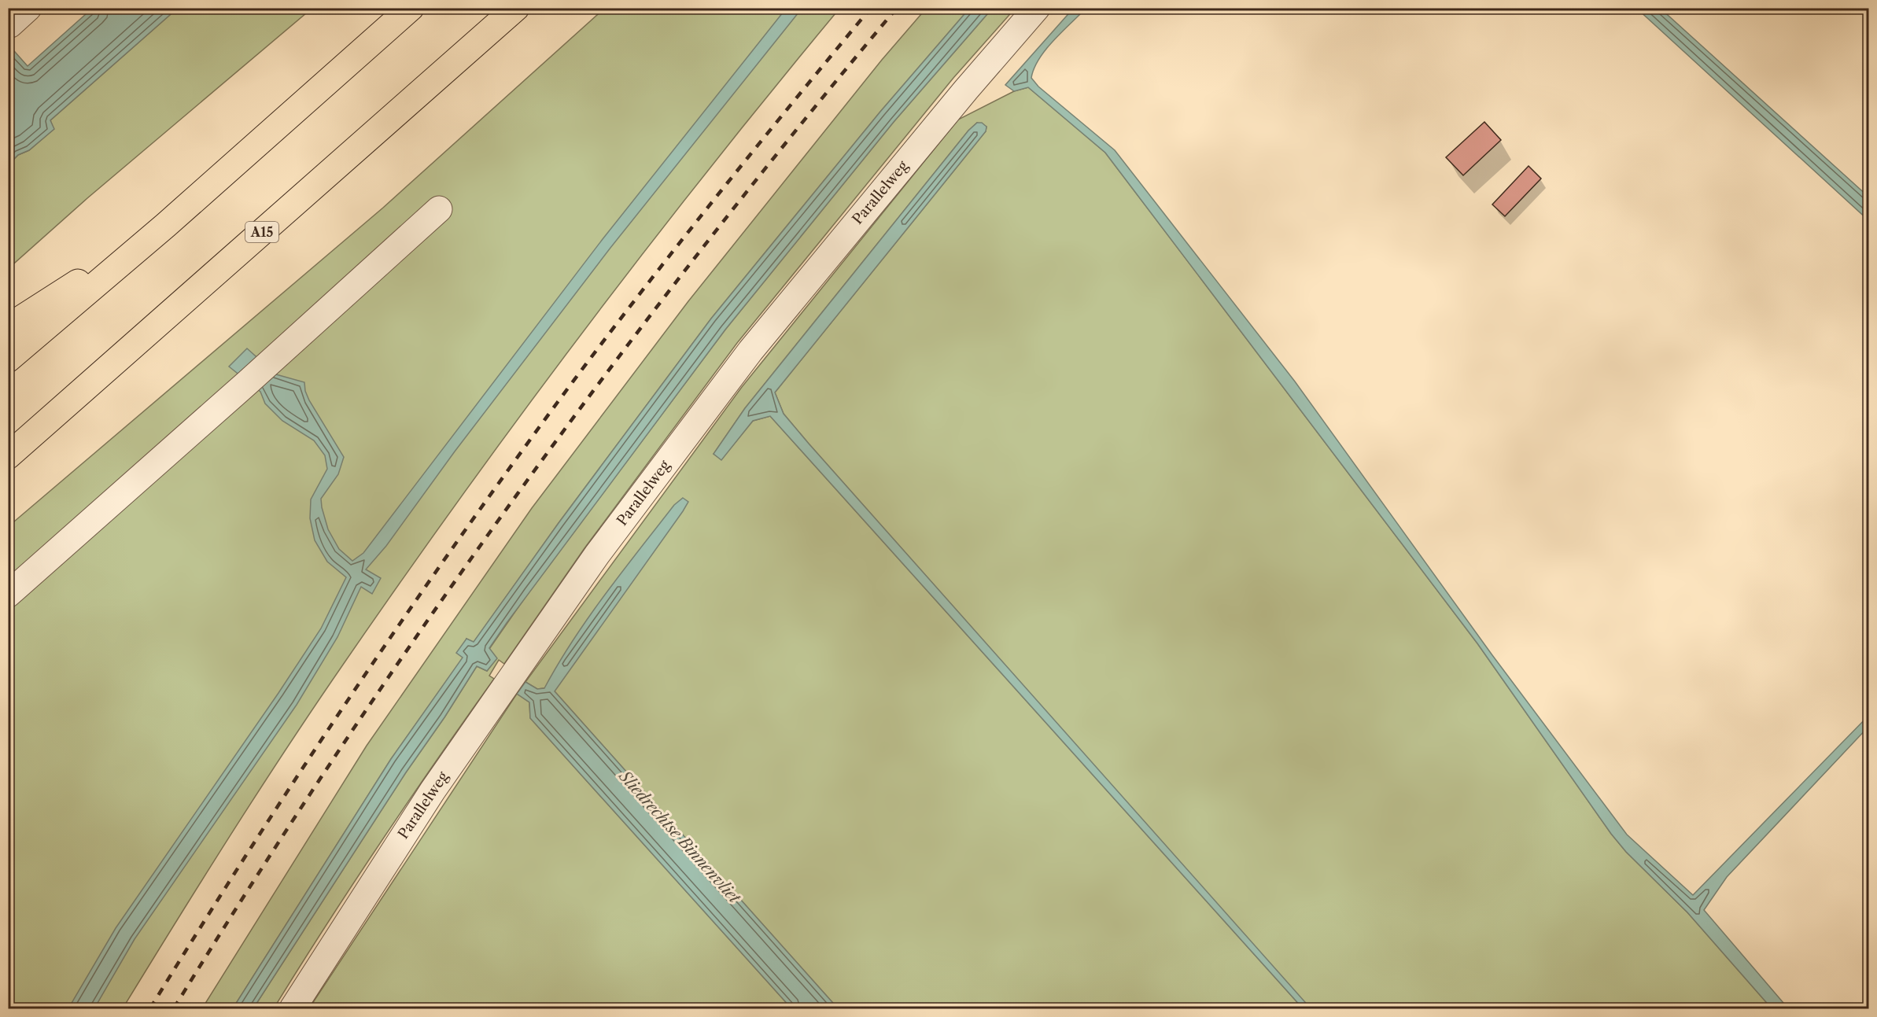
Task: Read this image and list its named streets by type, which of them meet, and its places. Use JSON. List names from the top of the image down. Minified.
{"streets":{"highway":["A15"],"street":["Parallelweg"]},"water":["Sliedrechtse Binnenvliet"]}
